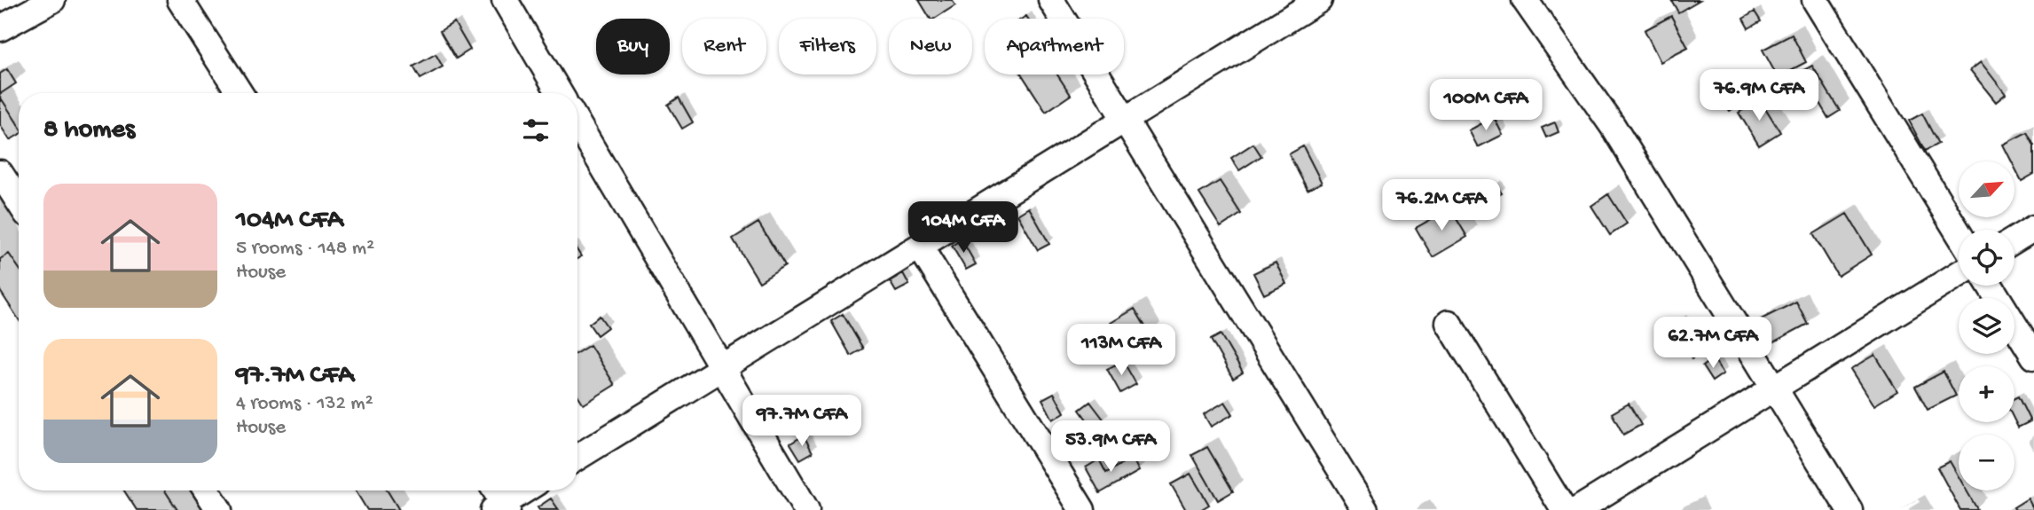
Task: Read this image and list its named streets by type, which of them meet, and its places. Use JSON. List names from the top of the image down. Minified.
{"north":"top right","page":{"chip":["Buy","Rent","Filters","New","Apartment"],"price":["76.9M CFA","100M CFA","76.2M CFA","104M CFA","62.7M CFA","113M CFA","97.7M CFA","53.9M CFA"],"heading":"8 homes","map_buttons":["+","−"],"list":[{"name":"104M CFA","note":"5 rooms · 148 m² · House"},{"name":"97.7M CFA","note":"4 rooms · 132 m² · House"}]}}
